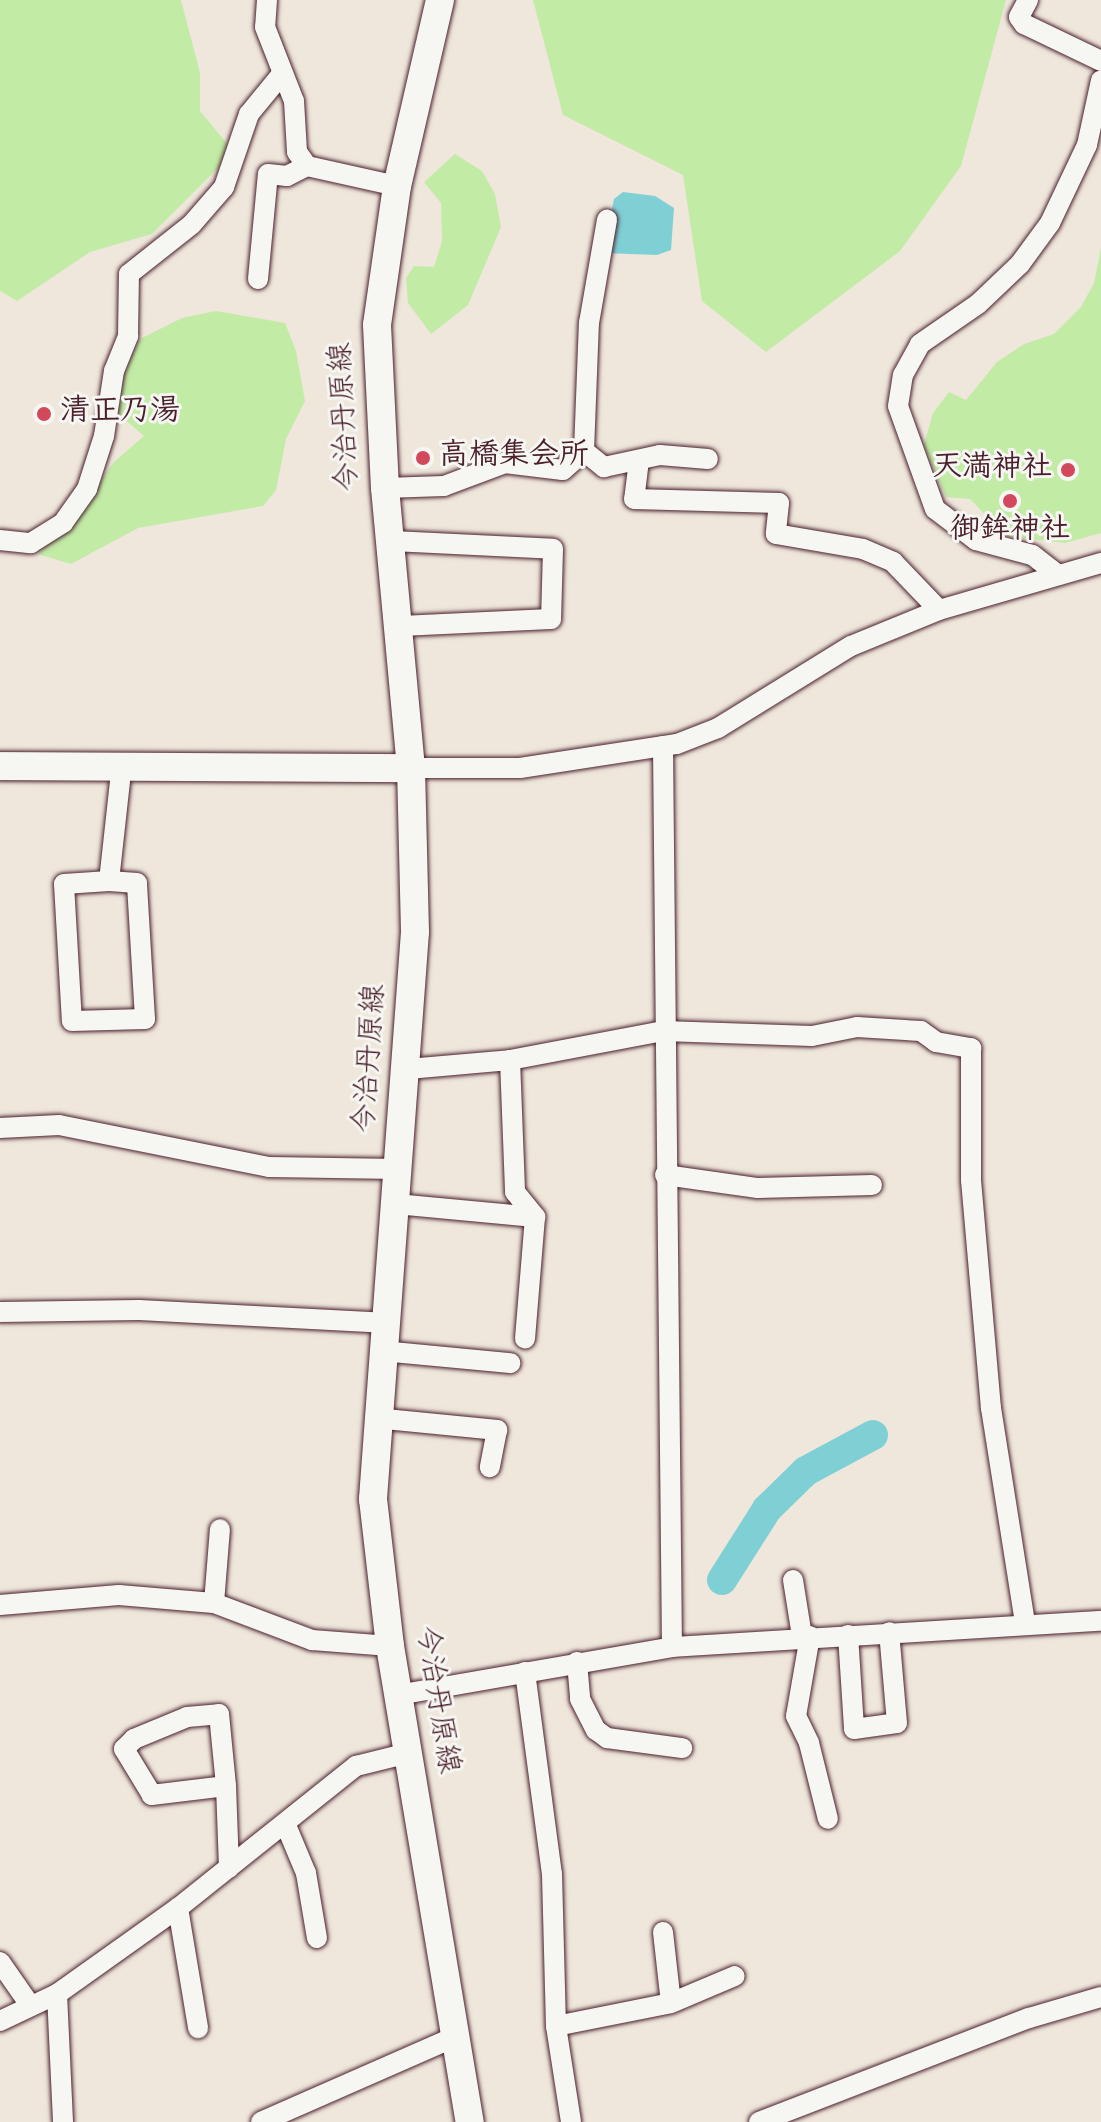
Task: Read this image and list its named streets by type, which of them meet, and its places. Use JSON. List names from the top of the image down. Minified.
{"streets":{"main road":["今治丹原線"]},"places":["清正乃湯","高橋集会所","天満神社","御鉾神社"]}
